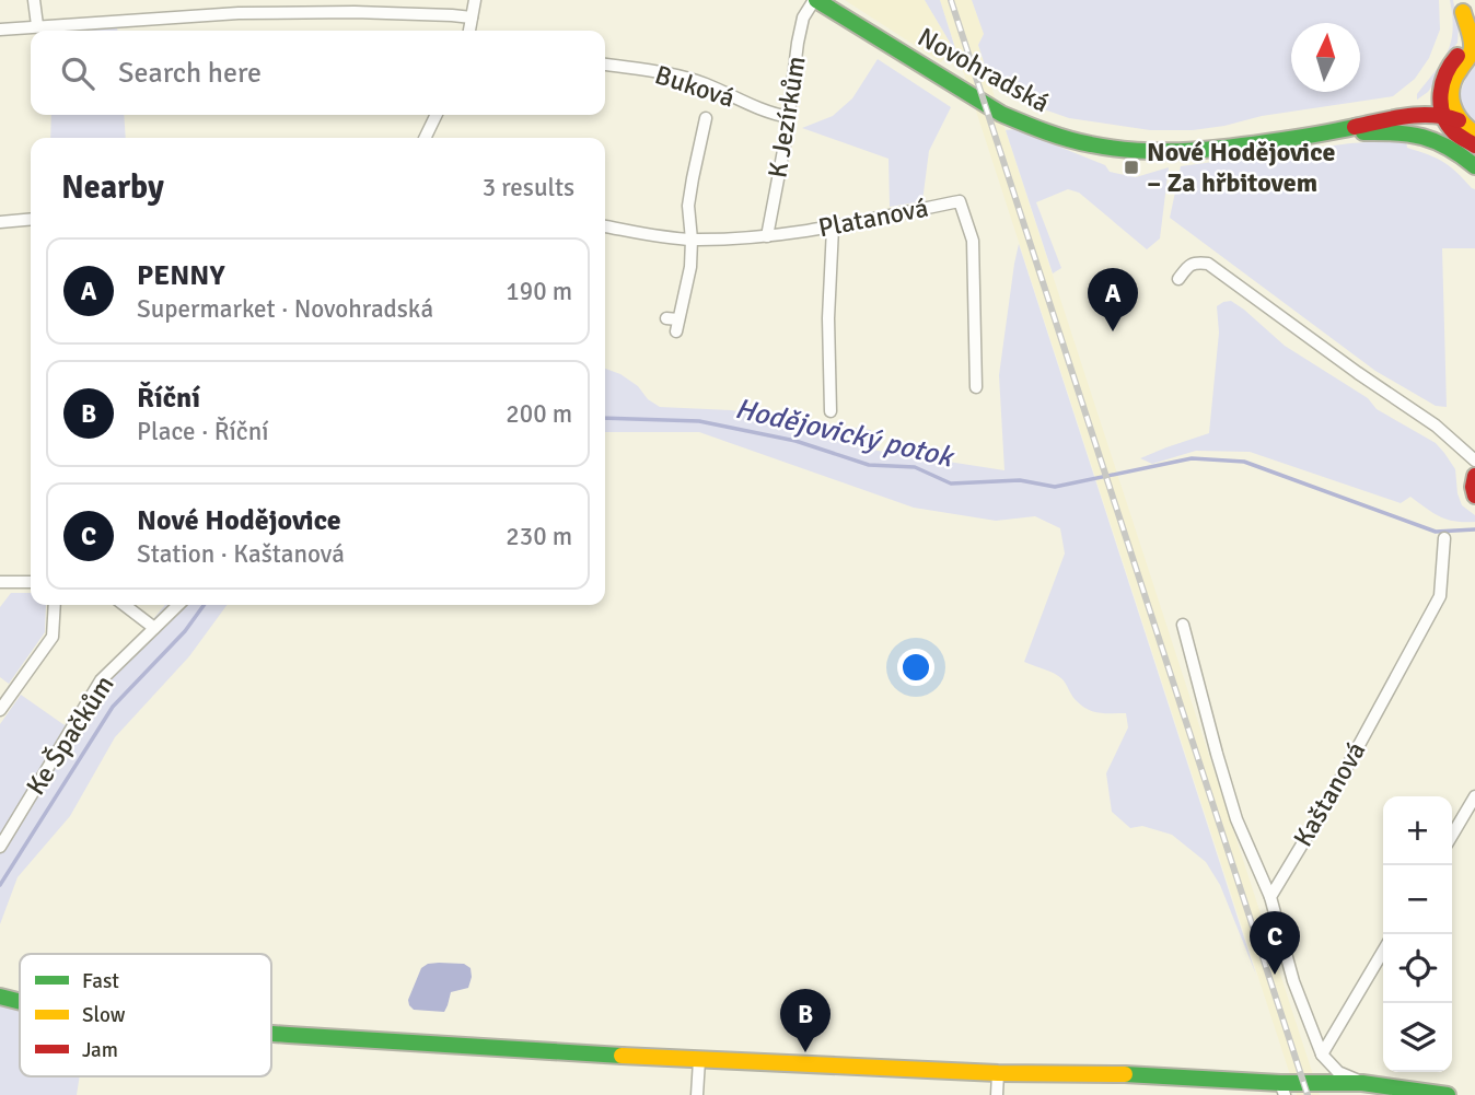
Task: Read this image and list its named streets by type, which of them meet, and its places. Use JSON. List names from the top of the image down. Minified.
{"streets":{"street":["Novohradská","Buková","K Jezírkům","Platanová","Ke Špačkům","Kaštanová"]},"crossings":[["Novohradská","K Jezírkům"],["Buková","K Jezírkům"],["K Jezírkům","Platanová"]],"water":["Hodějovický potok"],"places":{"transit":["Nové Hodějovice – Za hřbitovem"]},"legend":["Fast","Slow","Jam"],"north":"top","page":{"search":"Search here","heading":["Nearby","3 results"],"list":[{"mark":"A","name":"PENNY","note":"Supermarket · Novohradská","value":"190 m"},{"mark":"B","name":"Říční","note":"Place · Říční","value":"200 m"},{"mark":"C","name":"Nové Hodějovice","note":"Station · Kaštanová","value":"230 m"}],"pins":["A","C","B"],"map_buttons":["+","−"]}}
